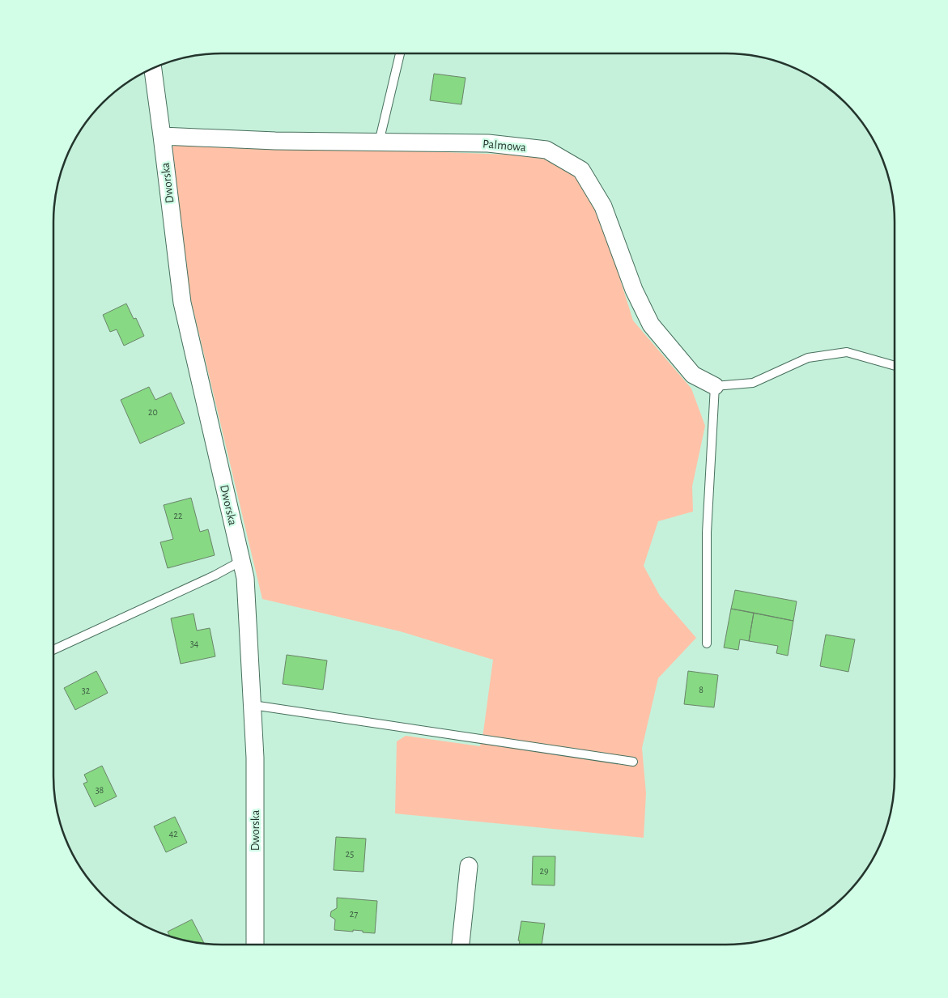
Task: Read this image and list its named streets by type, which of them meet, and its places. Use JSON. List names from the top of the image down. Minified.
{"streets":{"street":["Palmowa","Dworska"]},"crossings":[["Palmowa","Dworska"]],"house_numbers":["20","22","34","8","32","38","42","25","29","27"]}
